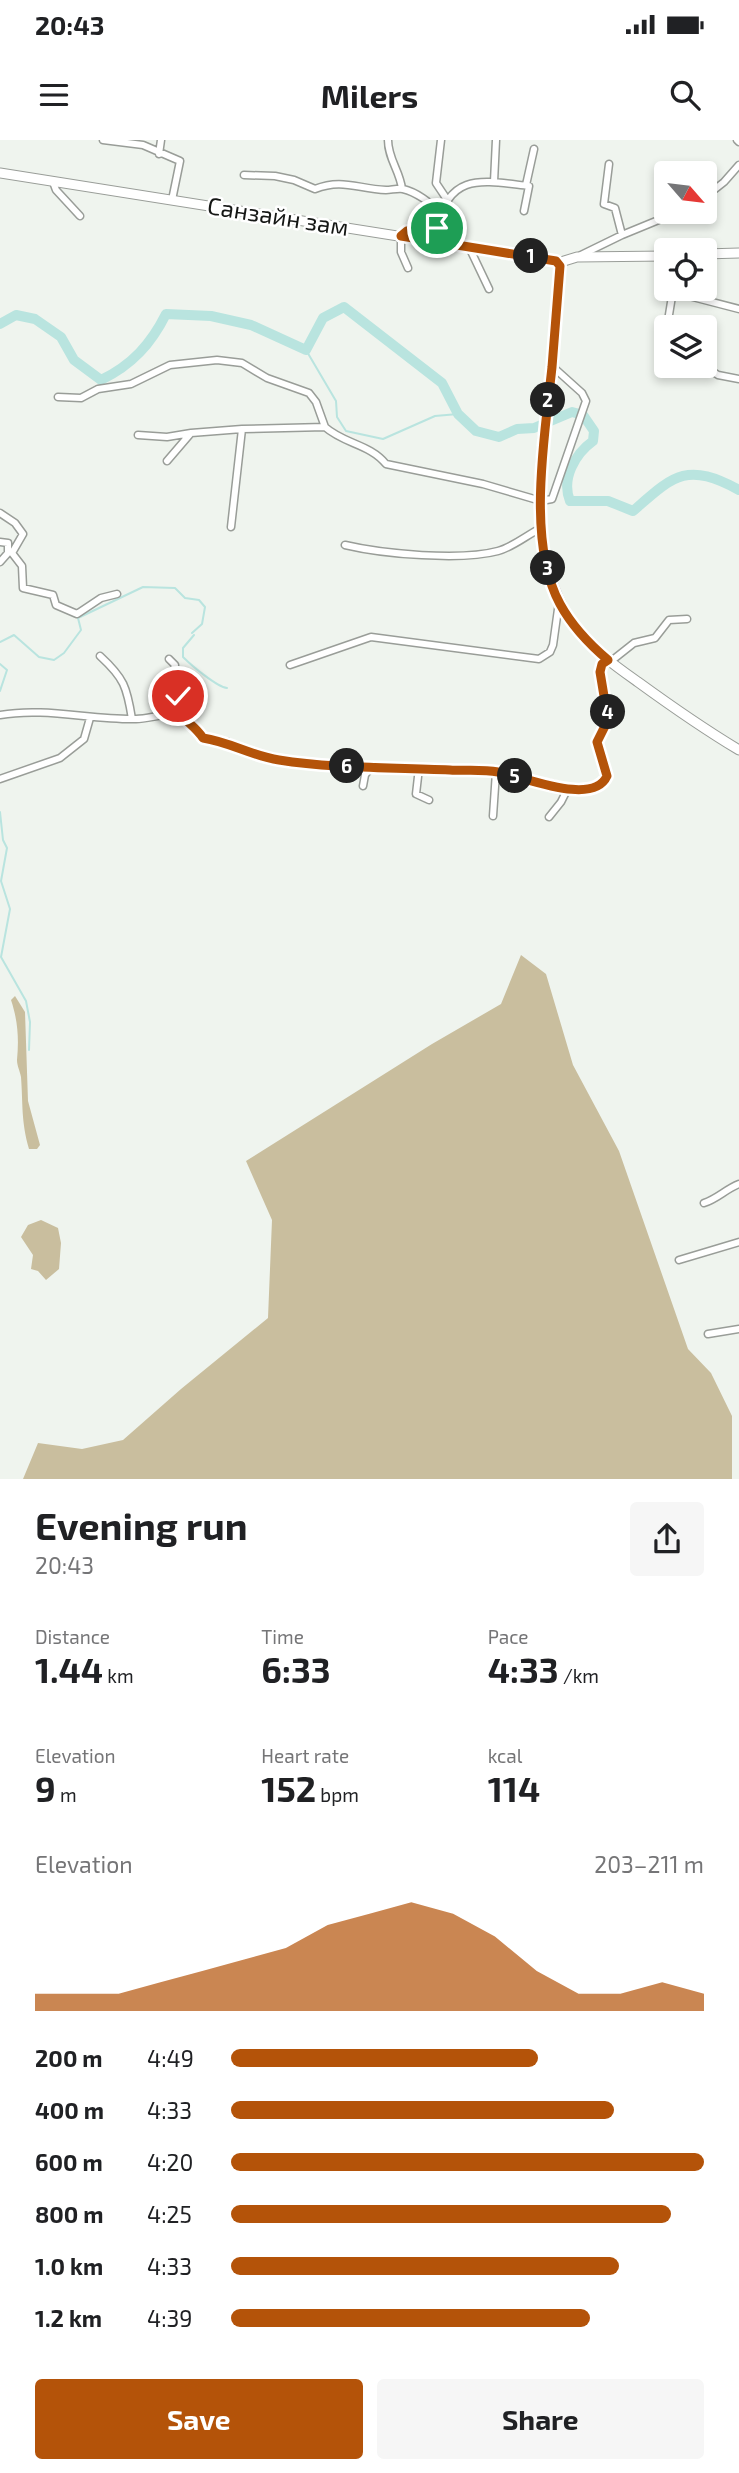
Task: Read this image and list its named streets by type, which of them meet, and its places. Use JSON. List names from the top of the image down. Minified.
{"streets":{"main road":["Санзайн зам"]},"north":"bottom right","page":{"status":"20:43","header":"Milers","pins":["1","2","3","4","6","5"],"heading":["Evening run","20:43"],"stats":[["Distance","1.44 km"],["Time","6:33"],["Pace","4:33 /km"],["Elevation","9 m"],["Heart rate","152 bpm"],["kcal","114"]],"chart":["Elevation","203–211 m"],"list":[{"name":"200 m","note":"4:49"},{"name":"400 m","note":"4:33"},{"name":"600 m","note":"4:20"},{"name":"800 m","note":"4:25"},{"name":"1.0 km","note":"4:33"},{"name":"1.2 km","note":"4:39"}],"buttons":["Save","Share"]}}
